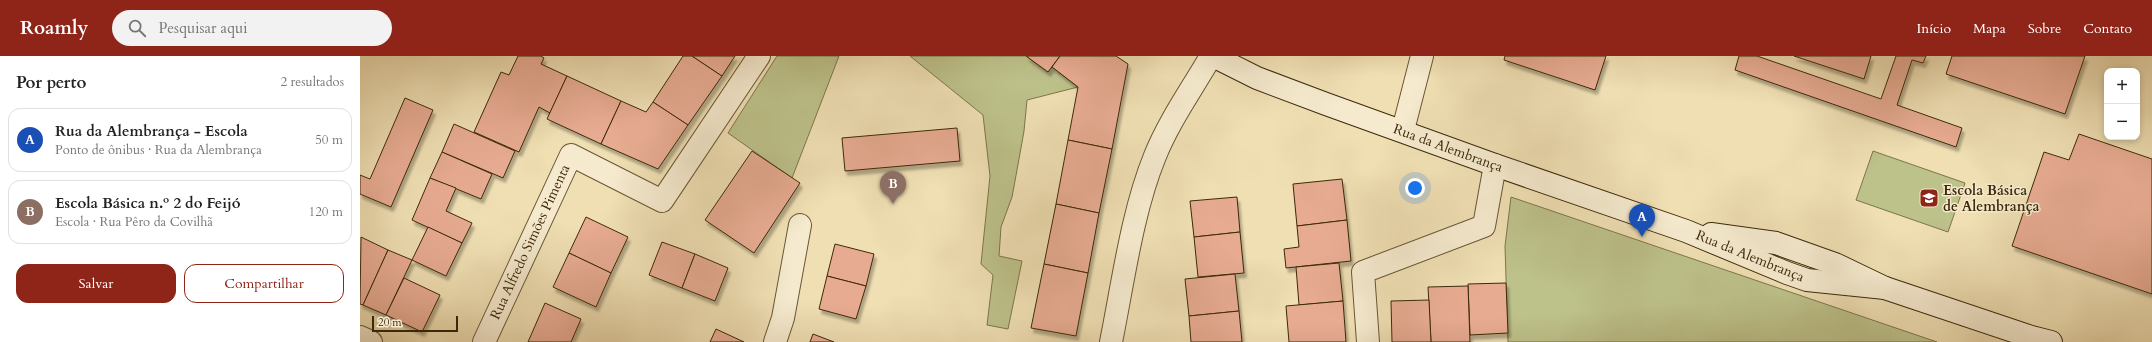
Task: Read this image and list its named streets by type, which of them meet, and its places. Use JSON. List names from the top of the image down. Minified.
{"streets":{"street":["Rua da Alembrança","Rua Alfredo Simões Pimenta"]},"places":{"school or university":["Escola Básica de Alembrança"]},"scale_bar":"20 m","page":{"header":"Roamly","search":"Pesquisar aqui","nav":["Início","Mapa","Sobre","Contato"],"heading":["Por perto","2 resultados"],"map_buttons":["+","−"],"list":[{"mark":"A","name":"Rua da Alembrança - Escola","note":"Ponto de ônibus · Rua da Alembrança","value":"50 m"},{"mark":"B","name":"Escola Básica n.º 2 do Feijó","note":"Escola · Rua Pêro da Covilhã","value":"120 m"}],"pins":["B","A"],"buttons":["Salvar","Compartilhar"],"scale":"20 m"}}
